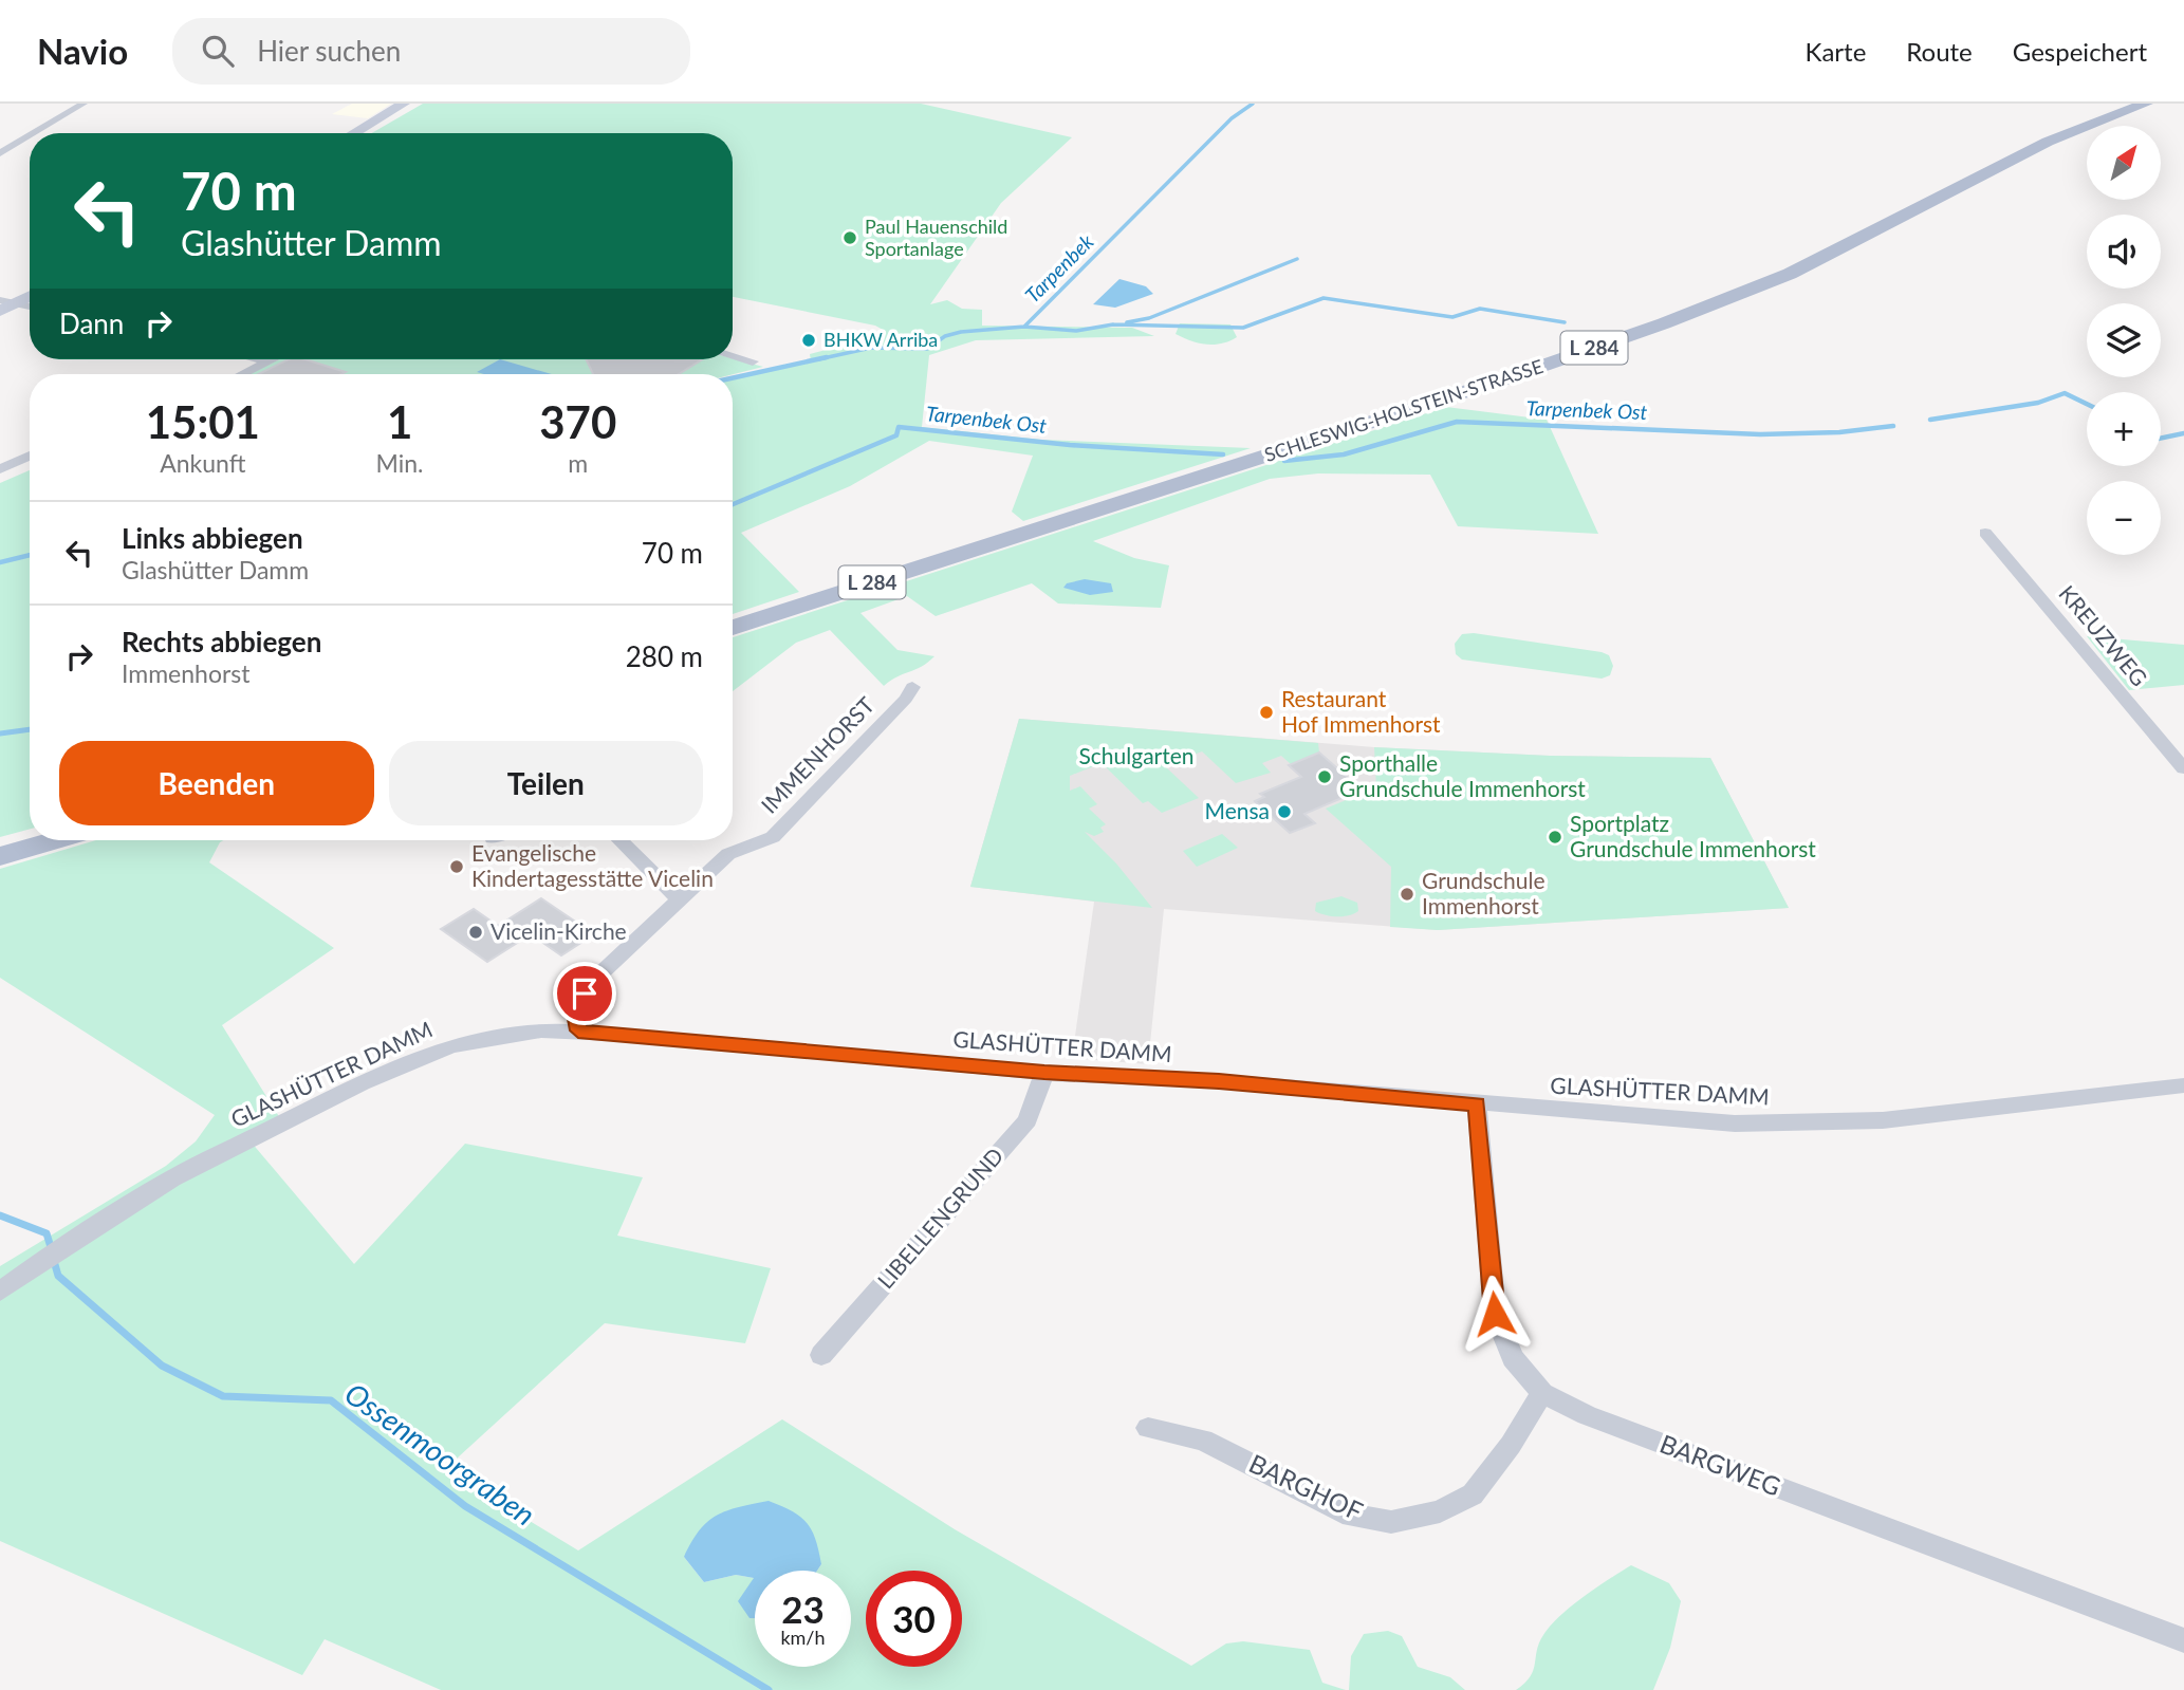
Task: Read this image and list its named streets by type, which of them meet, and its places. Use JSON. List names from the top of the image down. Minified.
{"streets":{"main road":["L 284","SCHLESWIG-HOLSTEIN-STRASSE"],"street":["KREUZWEG","IMMENHORST","GLASHÜTTER DAMM","LIBELLENGRUND","BARGWEG","BARGHOF"]},"crossings":[["IMMENHORST","GLASHÜTTER DAMM"],["GLASHÜTTER DAMM","LIBELLENGRUND"],["GLASHÜTTER DAMM","BARGWEG"],["BARGWEG","BARGHOF"]],"water":["Tarpenbek","Tarpenbek Ost","Ossenmoorgraben"],"parks":["Schulgarten"],"places":["Paul Hauenschild Sportanlage","BHKW Arriba","Restaurant Hof Immenhorst","Sporthalle Grundschule Immenhorst","Mensa","Sportplatz Grundschule Immenhorst","Evangelische Kindertagesstätte Vicelin","Grundschule Immenhorst","Vicelin-Kirche"],"north":"top right","page":{"header":"Navio","search":"Hier suchen","nav":["Karte","Route","Gespeichert"],"map_buttons":["+","−"],"turn":["70 m","Glashütter Damm"],"then":"Dann","eta":["15:01","Ankunft","1","Min.","370","m"],"list":[{"name":"Links abbiegen","note":"Glashütter Damm","value":"70 m"},{"name":"Rechts abbiegen","note":"Immenhorst","value":"280 m"}],"buttons":["Beenden","Teilen"],"speed":"23 km/h","limit":"30"}}
